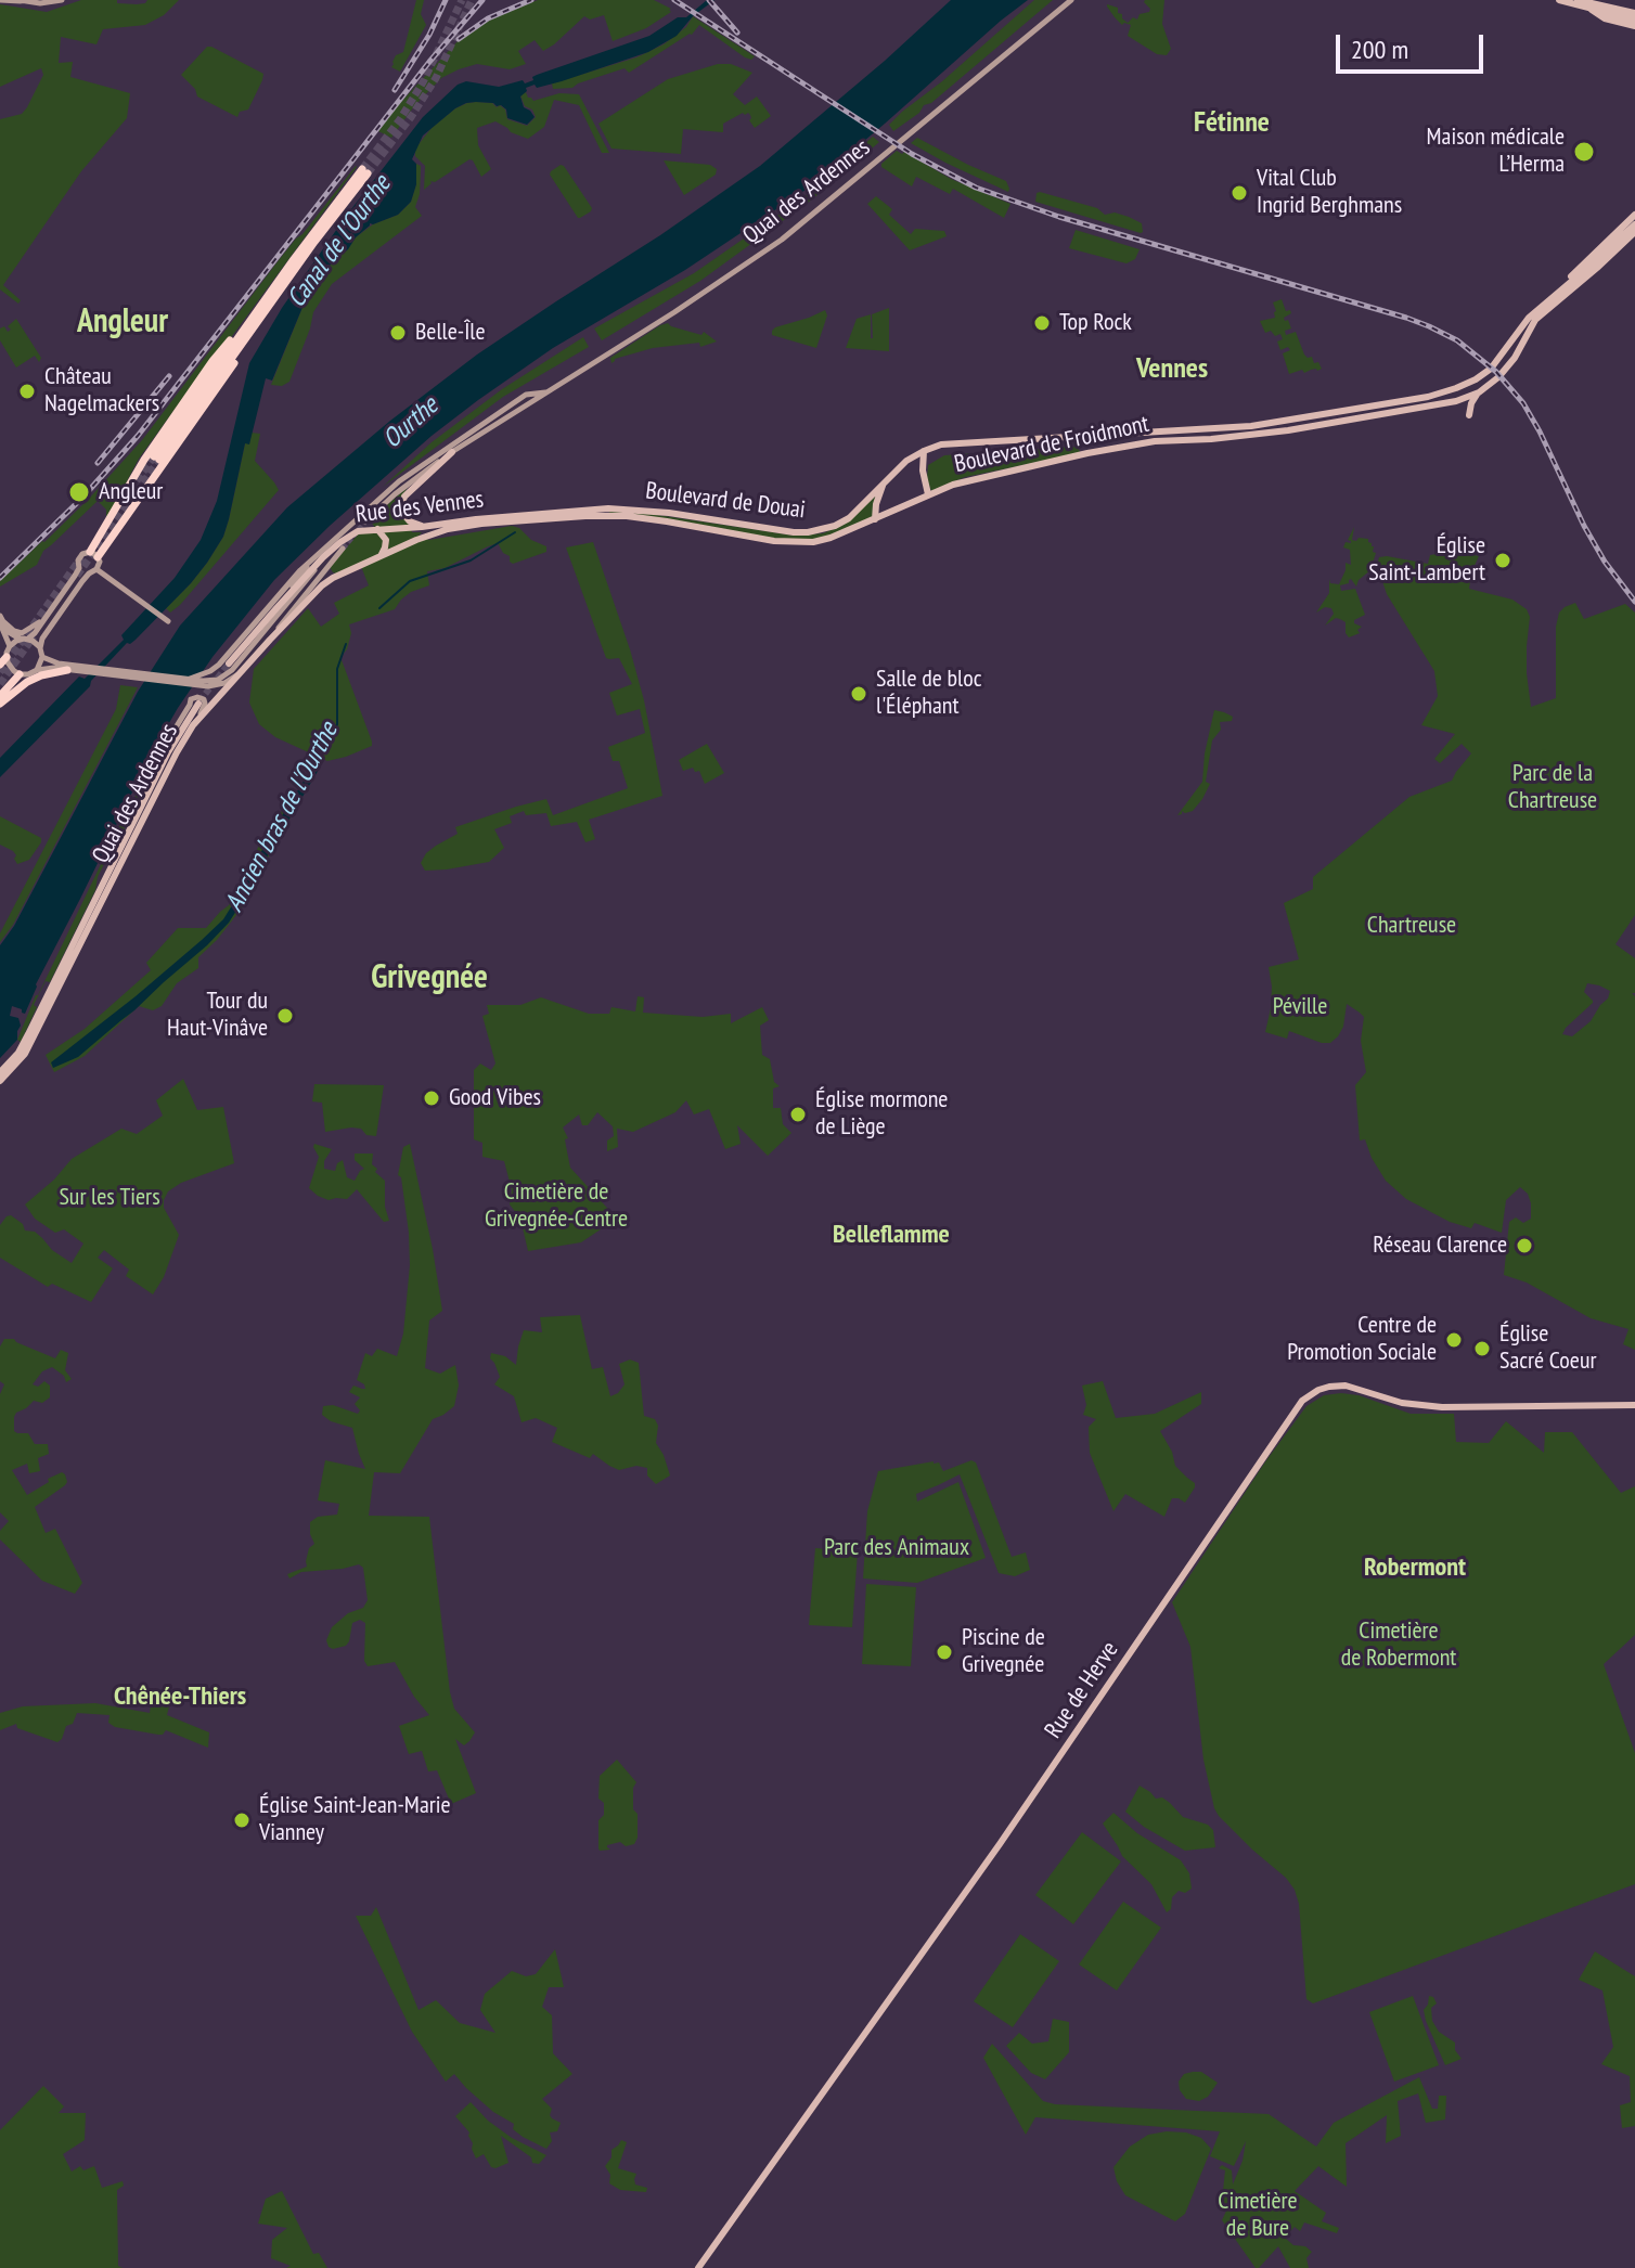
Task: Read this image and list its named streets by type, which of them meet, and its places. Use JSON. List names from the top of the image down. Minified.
{"streets":{"main road":["Quai des Ardennes","Boulevard de Froidmont","Boulevard de Douai","Rue des Vennes","Rue de Herve"]},"crossings":[["Quai des Ardennes","Rue des Vennes"],["Boulevard de Froidmont","Boulevard de Douai"],["Boulevard de Douai","Rue des Vennes"]],"districts":["Fétinne","Angleur","Vennes","Grivegnée","Belleflamme","Robermont","Chênée-Thiers"],"water":["Canal de l'Ourthe","Ourthe","Ancien bras de l'Ourthe"],"parks":["Parc de la Chartreuse","Chartreuse","Péville","Cimetière de Grivegnée-Centre","Sur les Tiers","Parc des Animaux","Cimetière de Robermont","Cimetière de Bure"],"places":["Maison médicale L’Herma","Vital Club Ingrid Berghmans","Top Rock","Belle-Île","Château Nagelmackers","Angleur","Église Saint-Lambert","Salle de bloc l'Éléphant","Tour du Haut-Vinâve","Good Vibes","Église mormone de Liège","Réseau Clarence","Centre de Promotion Sociale","Église Sacré Coeur","Piscine de Grivegnée","Église Saint-Jean-Marie Vianney"],"scale_bar":"200 m"}
